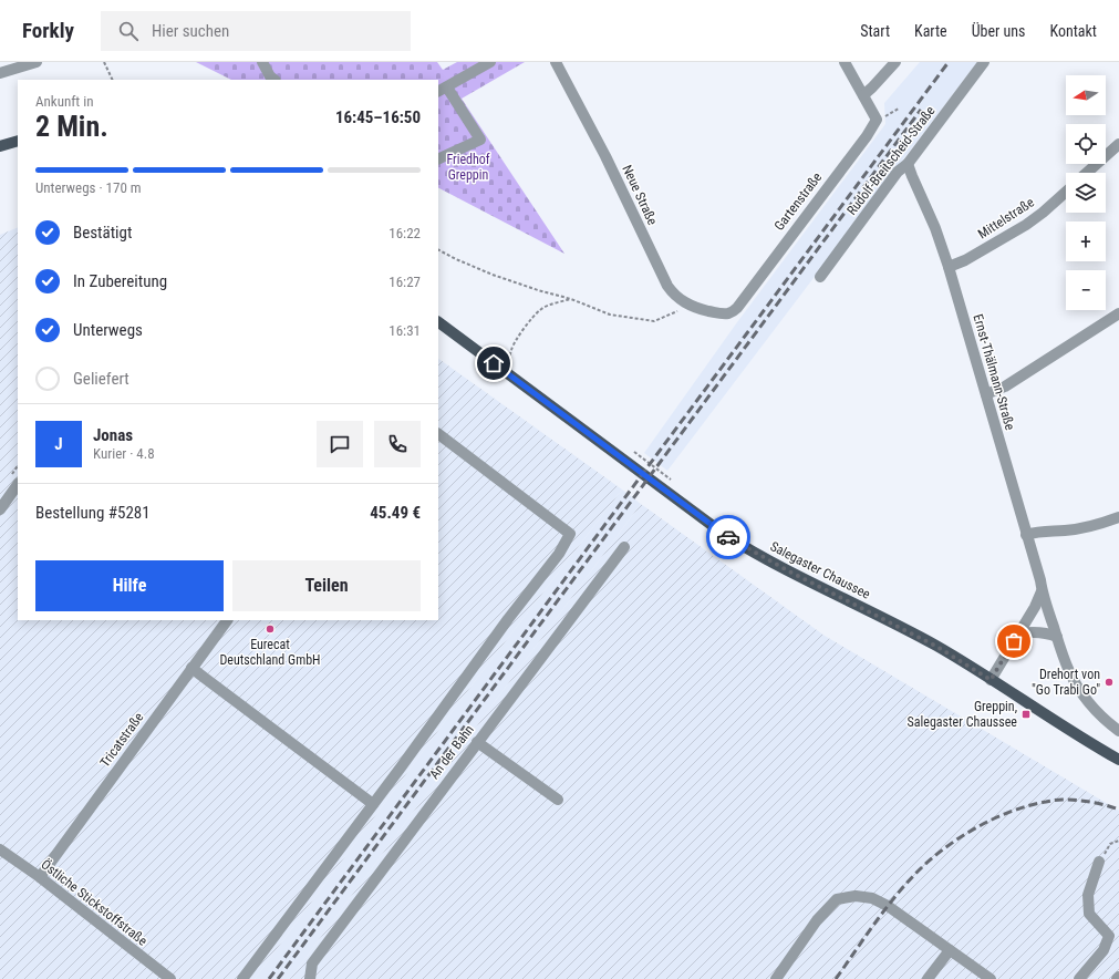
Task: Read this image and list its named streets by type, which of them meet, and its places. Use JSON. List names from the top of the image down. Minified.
{"streets":{"main road":["Salegaster Chaussee"],"street":["Rudolf-Breitscheid-Straße","Neue Straße","Gartenstraße","Mittelstraße","Ernst-Thälmann-Straße","Tricatstraße","An der Bahn","Östliche Stickstoffstraße"]},"crossings":[["Rudolf-Breitscheid-Straße","Ernst-Thälmann-Straße"],["Neue Straße","Gartenstraße"],["Mittelstraße","Ernst-Thälmann-Straße"],["Tricatstraße","Östliche Stickstoffstraße"]],"parks":["Friedhof Greppin"],"places":{"other":["Eurecat Deutschland GmbH","Drehort von \"Go Trabi Go\""],"transit":["Greppin, Salegaster Chaussee"]},"north":"left","page":{"header":"Forkly","search":"Hier suchen","nav":["Start","Karte","Über uns","Kontakt"],"map_buttons":["+","−"],"heading":["2 Min.","Ankunft in","16:45–16:50"],"panel":["Jonas","Kurier · 4.8","Bestellung #5281","45.49 €"],"bar":"Unterwegs · 170 m","list":[["Bestätigt","16:22"],["In Zubereitung","16:27"],["Unterwegs","16:31"],"Geliefert"],"round":"J","buttons":["Hilfe","Teilen"]}}
